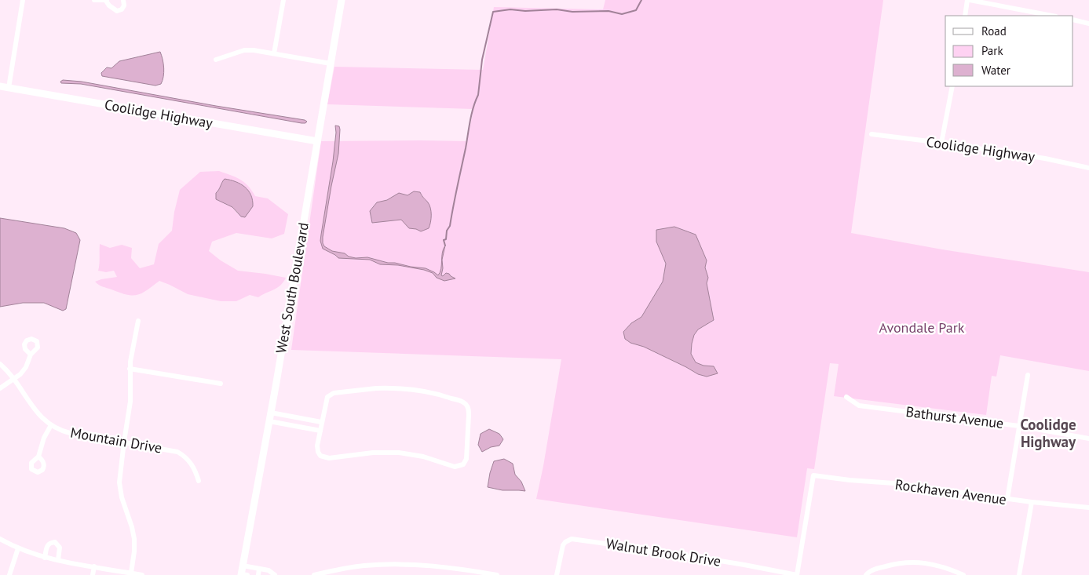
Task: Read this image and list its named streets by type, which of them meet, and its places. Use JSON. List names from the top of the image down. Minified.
{"streets":{"main road":["Coolidge Highway","West South Boulevard"],"street":["Bathurst Avenue","Mountain Drive","Rockhaven Avenue","Walnut Brook Drive"]},"crossings":[["Coolidge Highway","West South Boulevard"],["Rockhaven Avenue","Walnut Brook Drive"]],"districts":["Coolidge Highway"],"parks":["Avondale Park"],"legend":["Road","Park","Water"]}
